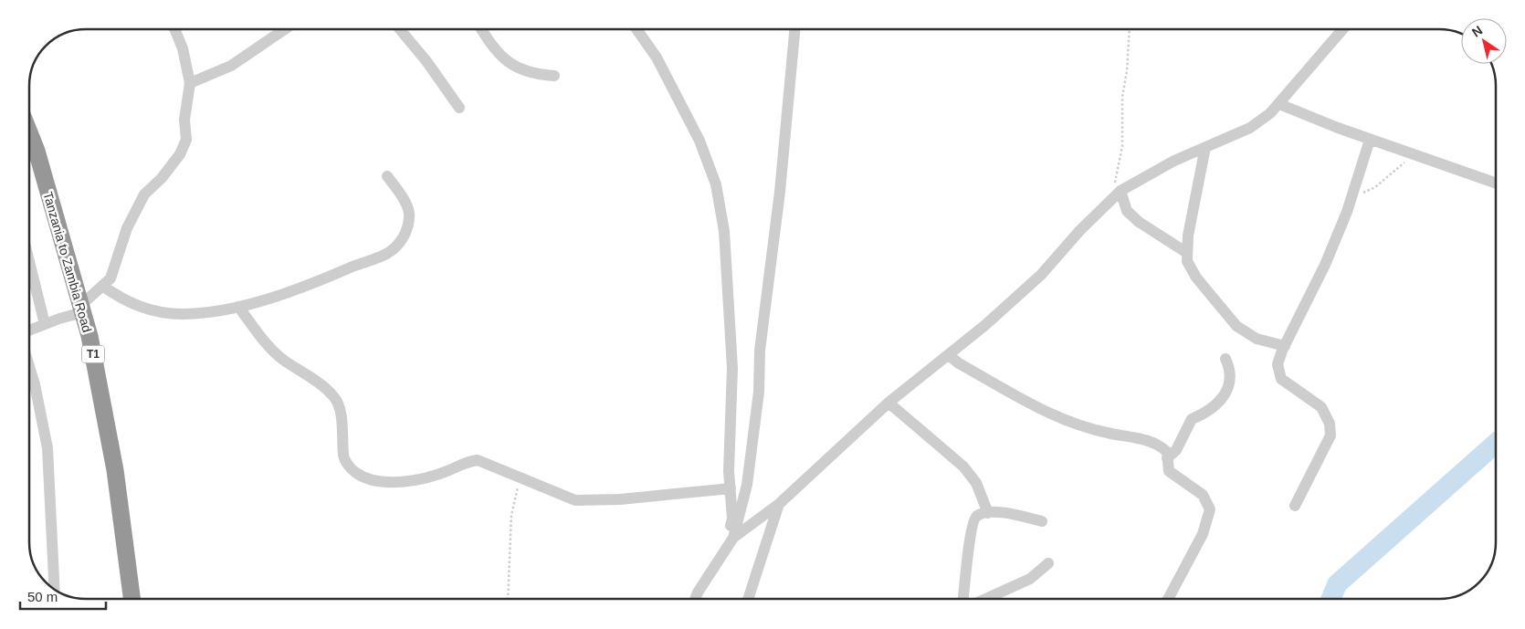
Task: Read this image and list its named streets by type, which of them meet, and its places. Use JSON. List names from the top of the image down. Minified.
{"streets":{"highway":["Tanzania to Zambia Road","T1"]},"scale_bar":"50 m","north":"top left"}
